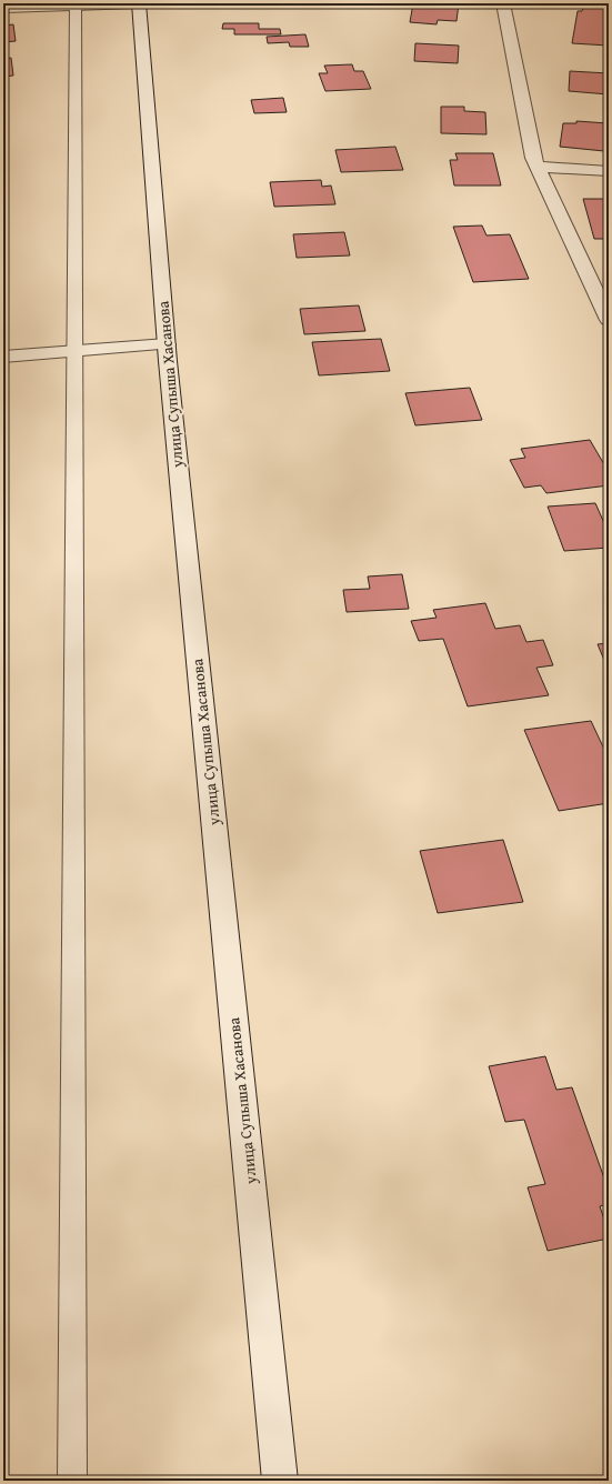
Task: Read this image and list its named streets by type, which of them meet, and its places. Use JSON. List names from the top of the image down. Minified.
{"streets":{"street":["улица Супыша Хасанова"]}}
